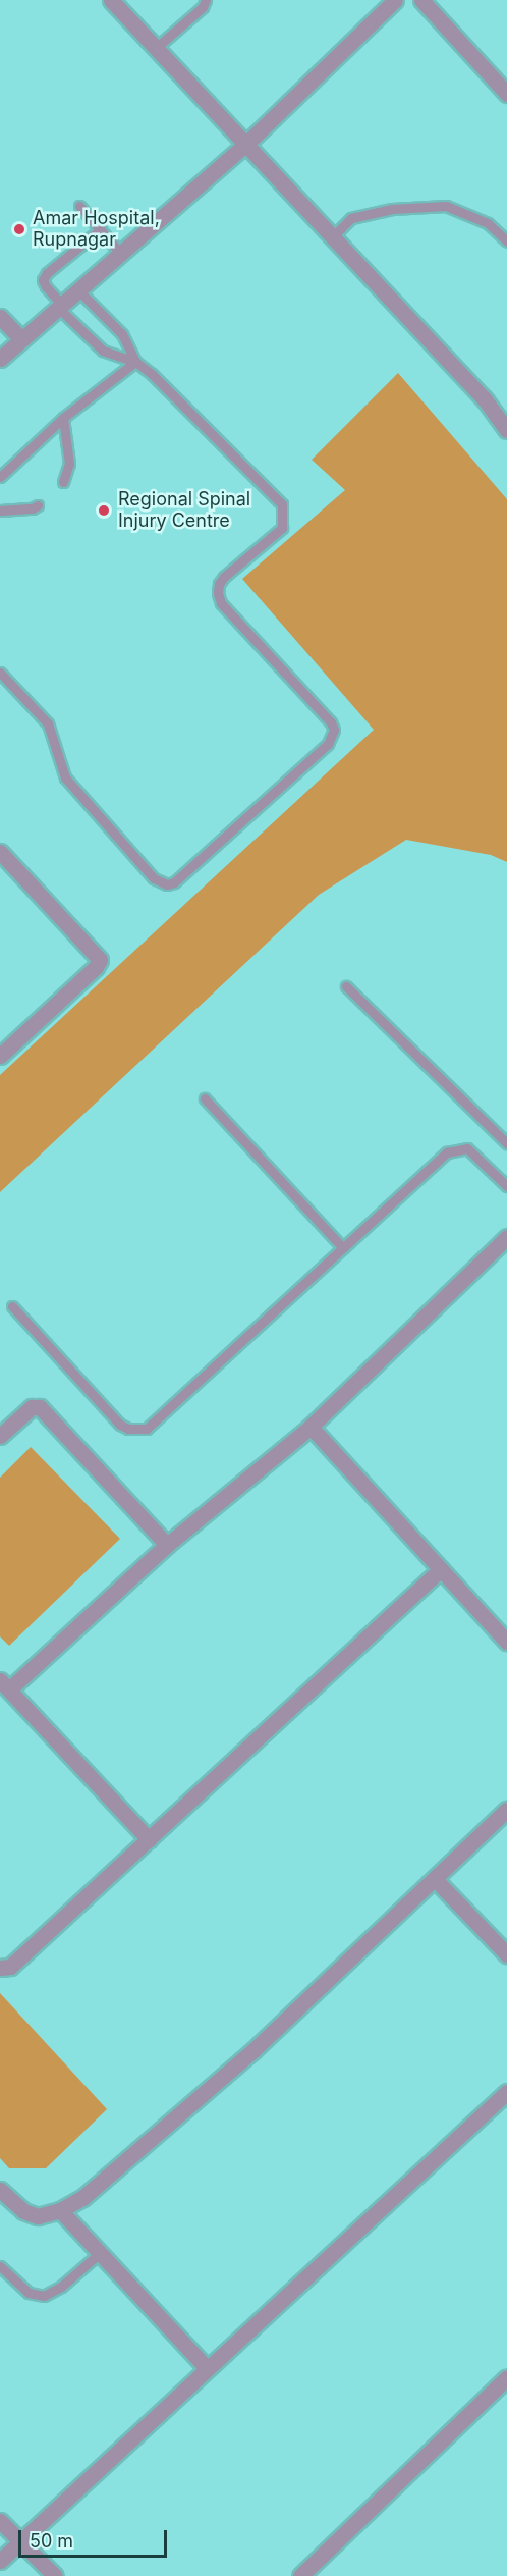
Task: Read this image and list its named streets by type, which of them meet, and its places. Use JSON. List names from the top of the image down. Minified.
{"places":["Amar Hospital, Rupnagar","Regional Spinal Injury Centre"],"scale_bar":"50 m"}
